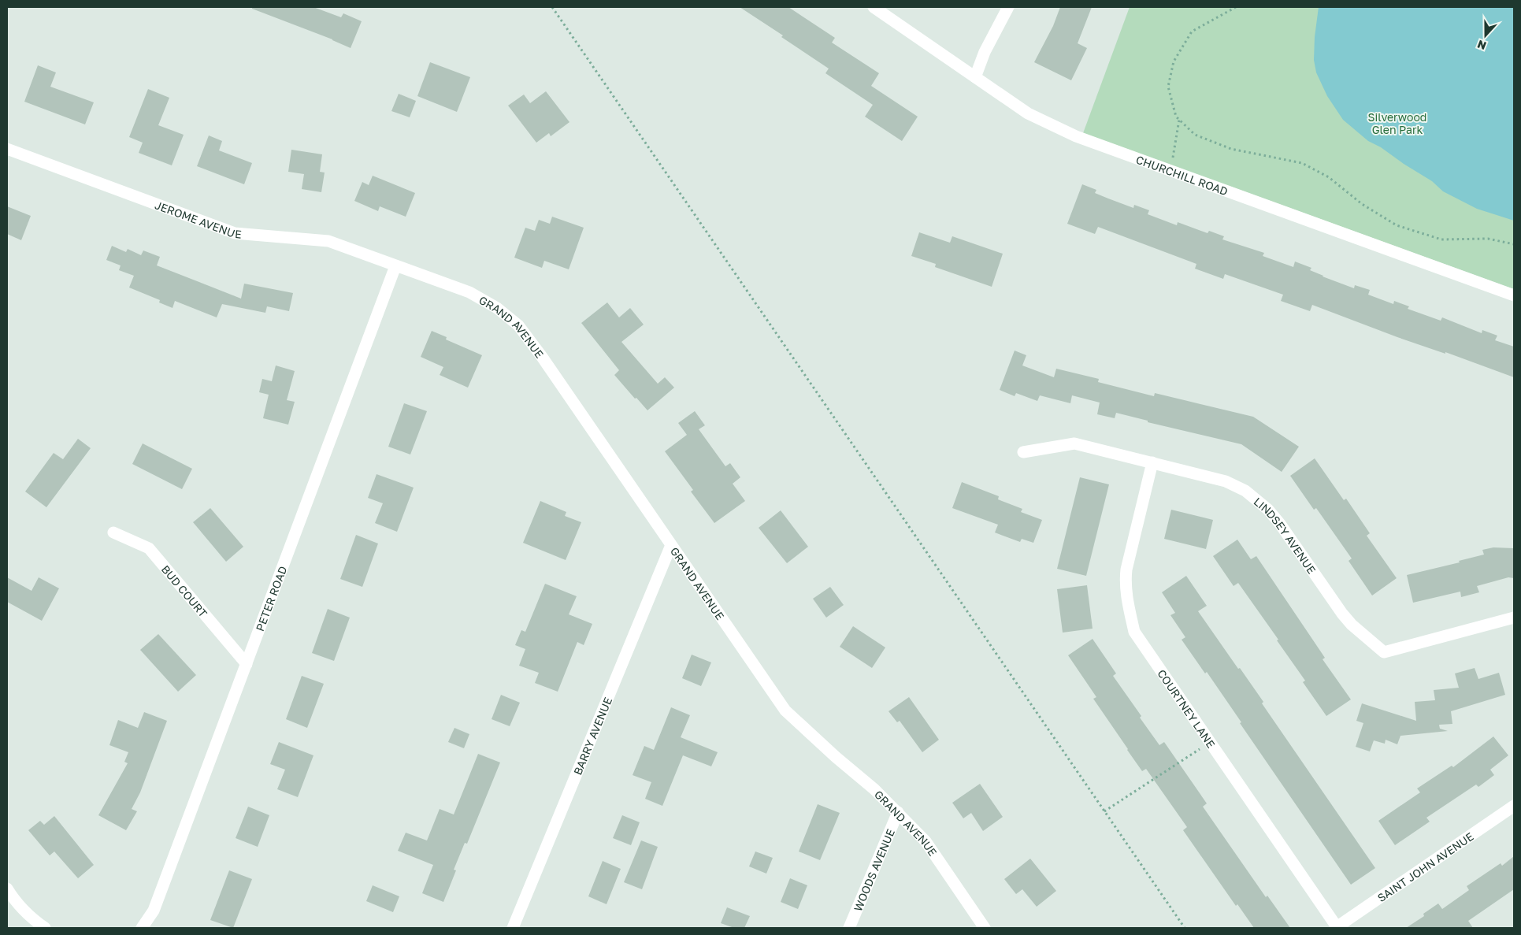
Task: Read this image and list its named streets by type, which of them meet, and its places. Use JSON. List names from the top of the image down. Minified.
{"streets":{"street":["CHURCHILL ROAD","JEROME AVENUE","GRAND AVENUE","LINDSEY AVENUE","BUD COURT","PETER ROAD","COURTNEY LANE","BARRY AVENUE","SAINT JOHN AVENUE","WOODS AVENUE"]},"crossings":[["JEROME AVENUE","GRAND AVENUE"],["JEROME AVENUE","PETER ROAD"],["GRAND AVENUE","PETER ROAD"],["GRAND AVENUE","BARRY AVENUE"],["GRAND AVENUE","WOODS AVENUE"],["LINDSEY AVENUE","COURTNEY LANE"],["BUD COURT","PETER ROAD"],["COURTNEY LANE","SAINT JOHN AVENUE"]],"parks":["Silverwood Glen Park"],"north":"bottom"}
